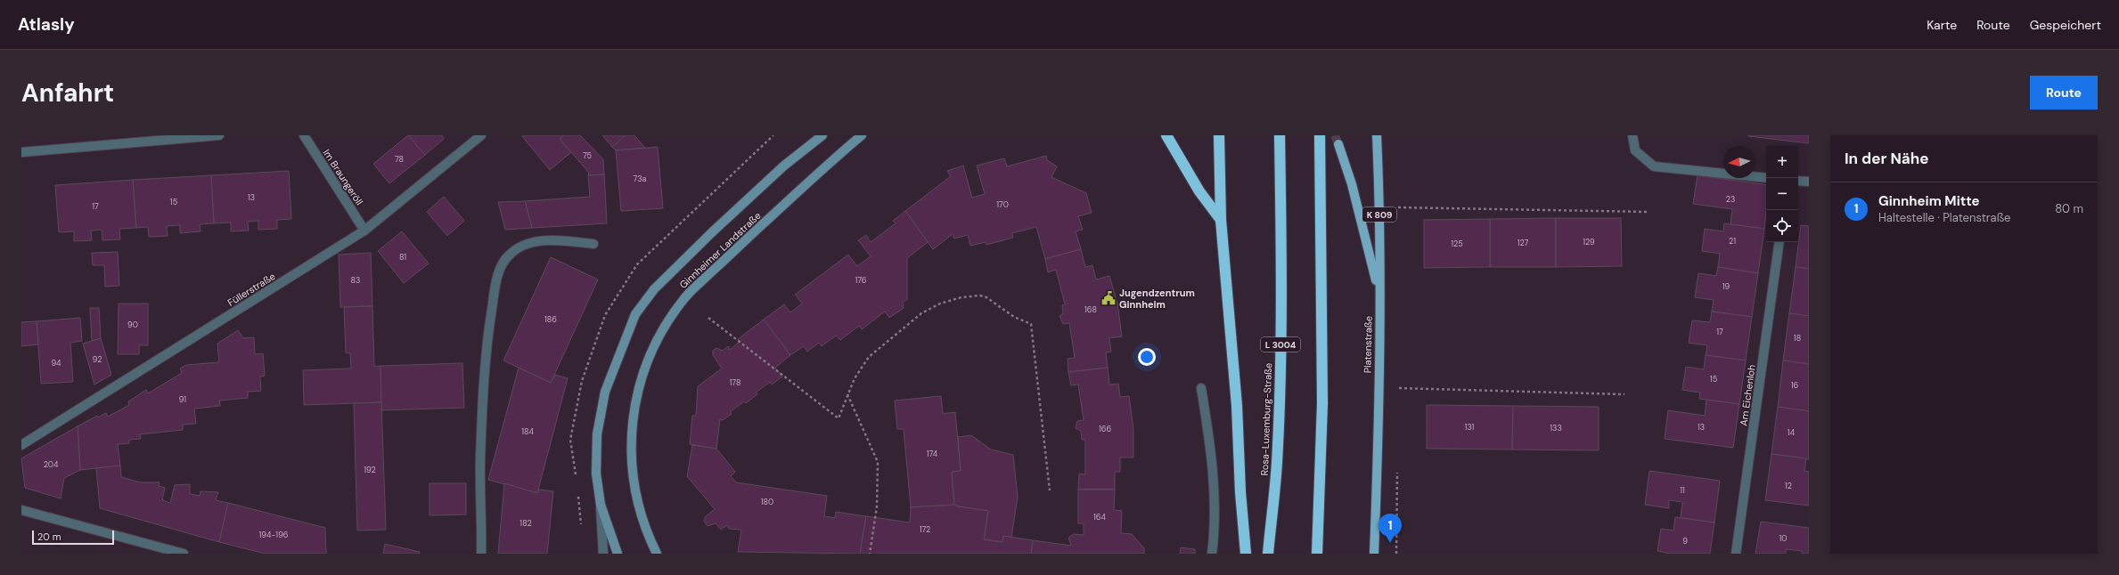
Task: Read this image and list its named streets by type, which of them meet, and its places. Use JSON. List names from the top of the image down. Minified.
{"streets":{"highway":["L 3004","Rosa-Luxemburg-Straße"],"main road":["K 809","Ginnheimer Landstraße","Platenstraße"],"street":["Im Braungeröll","Füllerstraße","Am Eichenloh"]},"crossings":[["Im Braungeröll","Füllerstraße"],["K 809","Platenstraße"]],"places":{"public building":["Jugendzentrum Ginnheim"]},"house_numbers":["75","78","73a","13","23","15","170","17","21","129","127","125","81","83","176","19","168","186","90","17","18","92","94","15","178","16","91","131","13","133","166","184","14","174","204","192","12","11","180","164","182","172","194-196","10","9"],"scale_bar":"20 m","north":"left","page":{"header":"Atlasly","nav":["Karte","Route","Gespeichert"],"buttons":"Route","title":"Anfahrt","heading":"In der Nähe","map_buttons":["+","−"],"list":[{"mark":"1","name":"Ginnheim Mitte","note":"Haltestelle · Platenstraße","value":"80 m"}],"pins":"1","scale":"20 m"}}
